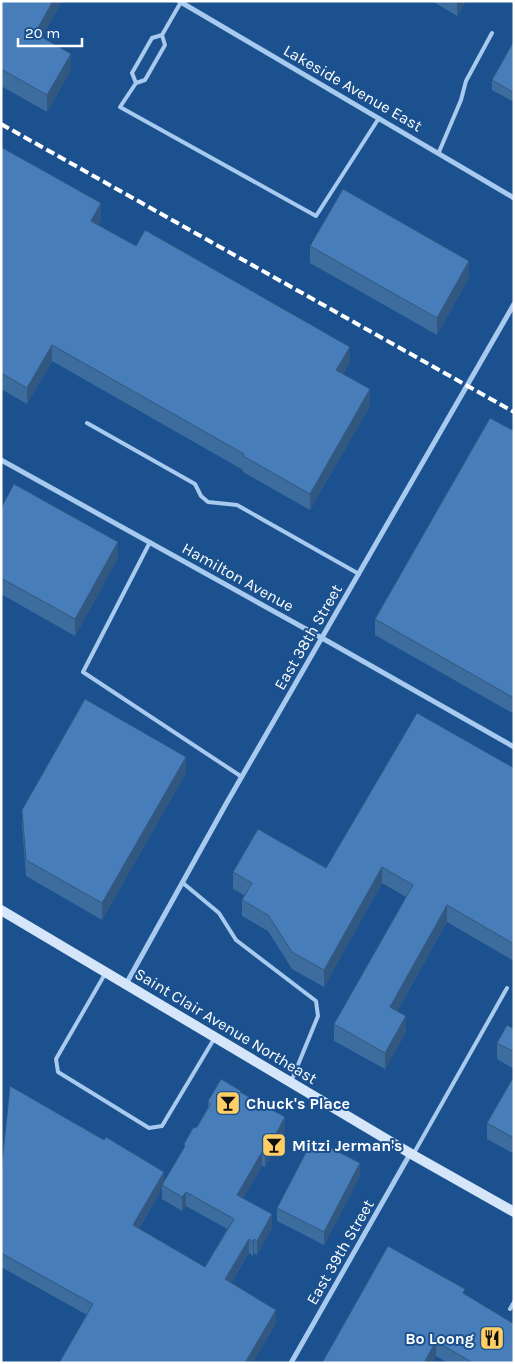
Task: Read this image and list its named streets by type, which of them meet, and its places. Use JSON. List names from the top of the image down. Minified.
{"streets":{"main road":["Saint Clair Avenue Northeast"],"street":["Lakeside Avenue East","Hamilton Avenue","East 38th Street","East 39th Street"]},"crossings":[["Hamilton Avenue","East 38th Street"],["East 38th Street","Saint Clair Avenue Northeast"],["Saint Clair Avenue Northeast","East 39th Street"]],"places":{"bar":["Chuck's Place","Mitzi Jerman's"],"restaurant":["Bo Loong"]},"scale_bar":"20 m"}
